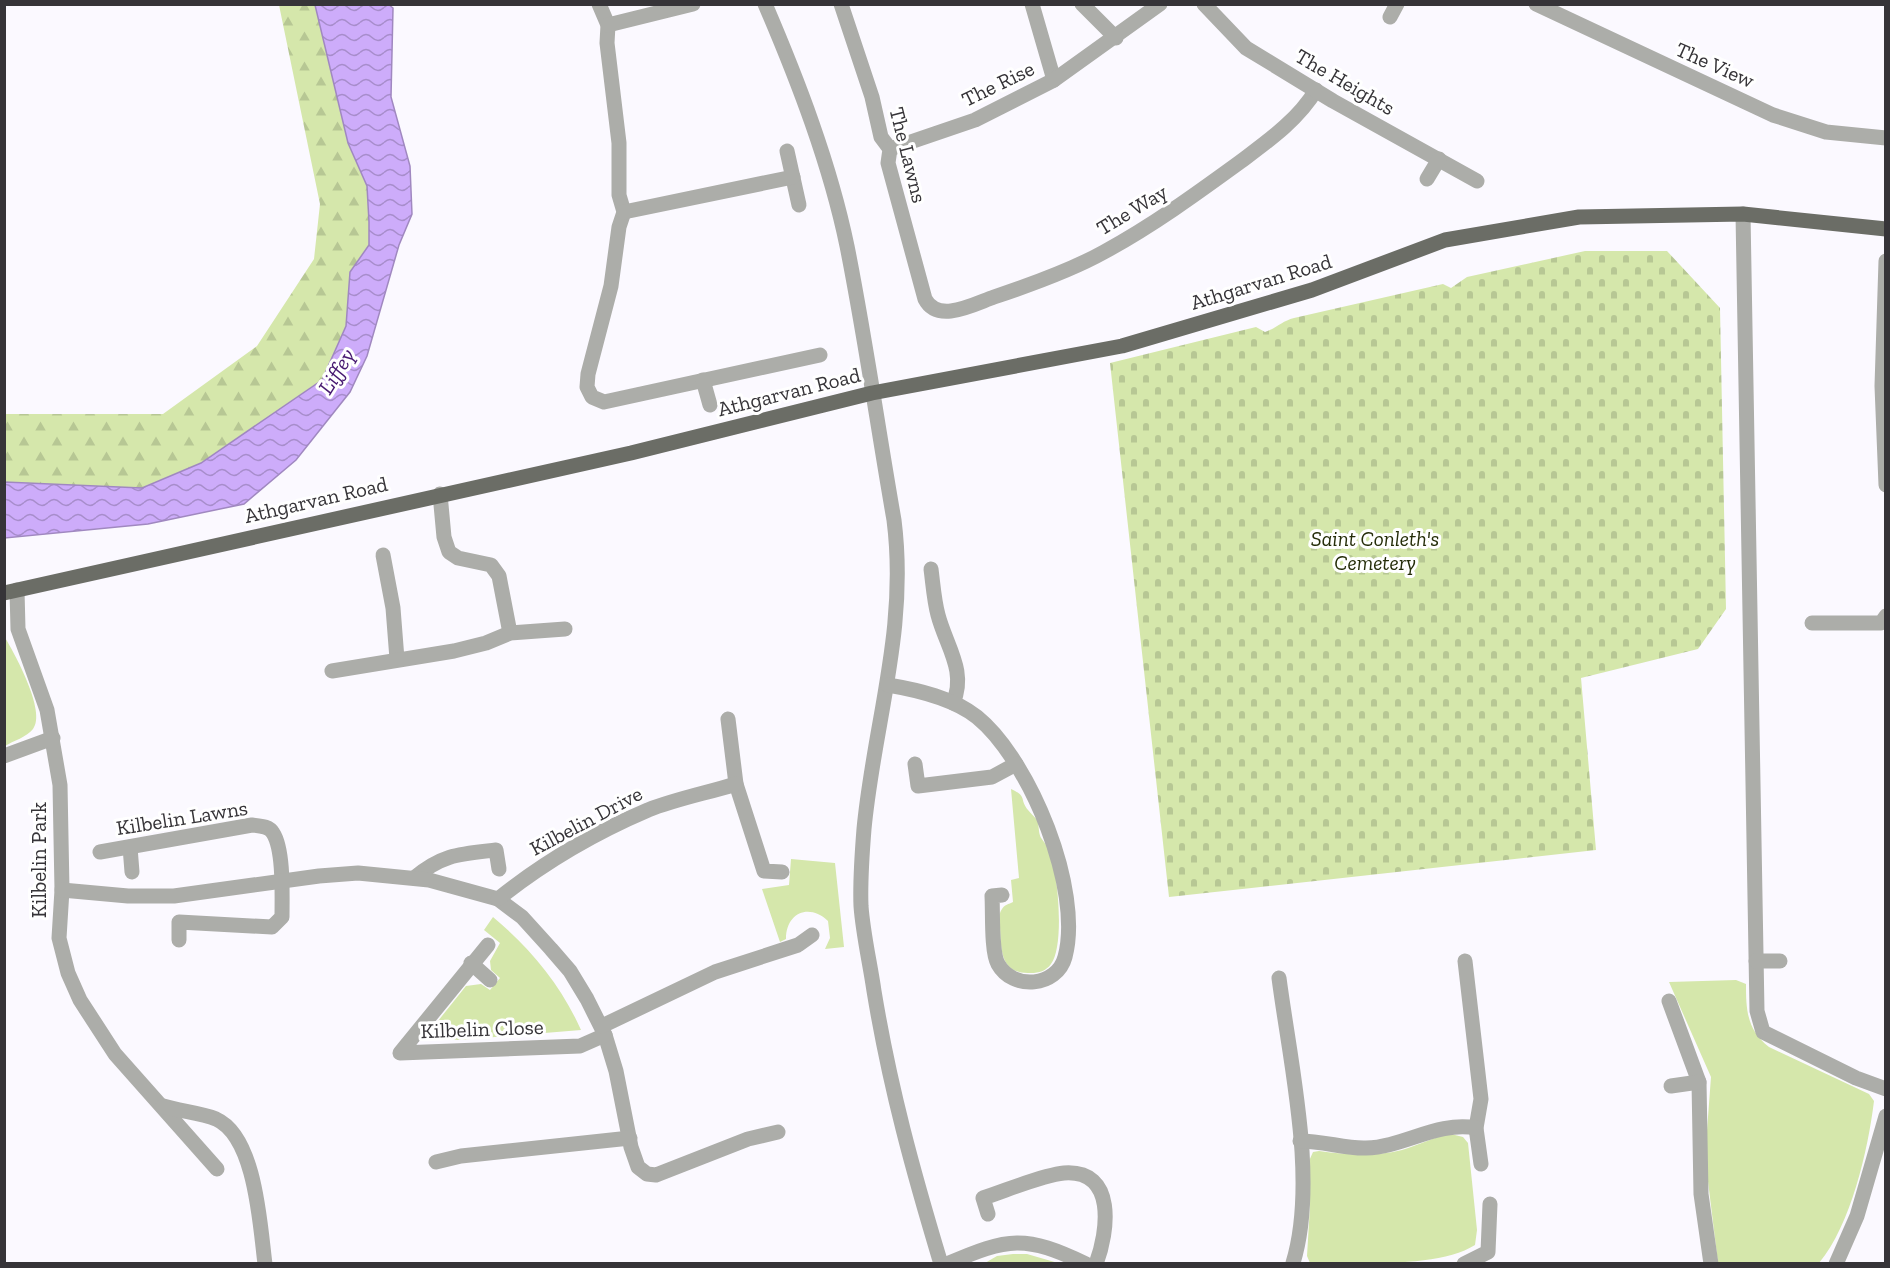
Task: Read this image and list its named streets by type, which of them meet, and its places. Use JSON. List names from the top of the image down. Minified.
{"streets":{"main road":["Athgarvan Road"],"street":["The View","The Heights","The Rise","The Lawns","The Way","Kilbelin Lawns","Kilbelin Drive","Kilbelin Park","Kilbelin Close"]},"crossings":[["The Heights","The Way"],["The Rise","The Lawns"],["The Lawns","The Way"],["Athgarvan Road","Kilbelin Park"]],"water":["Liffey"],"parks":["Saint Conleth's Cemetery"]}
